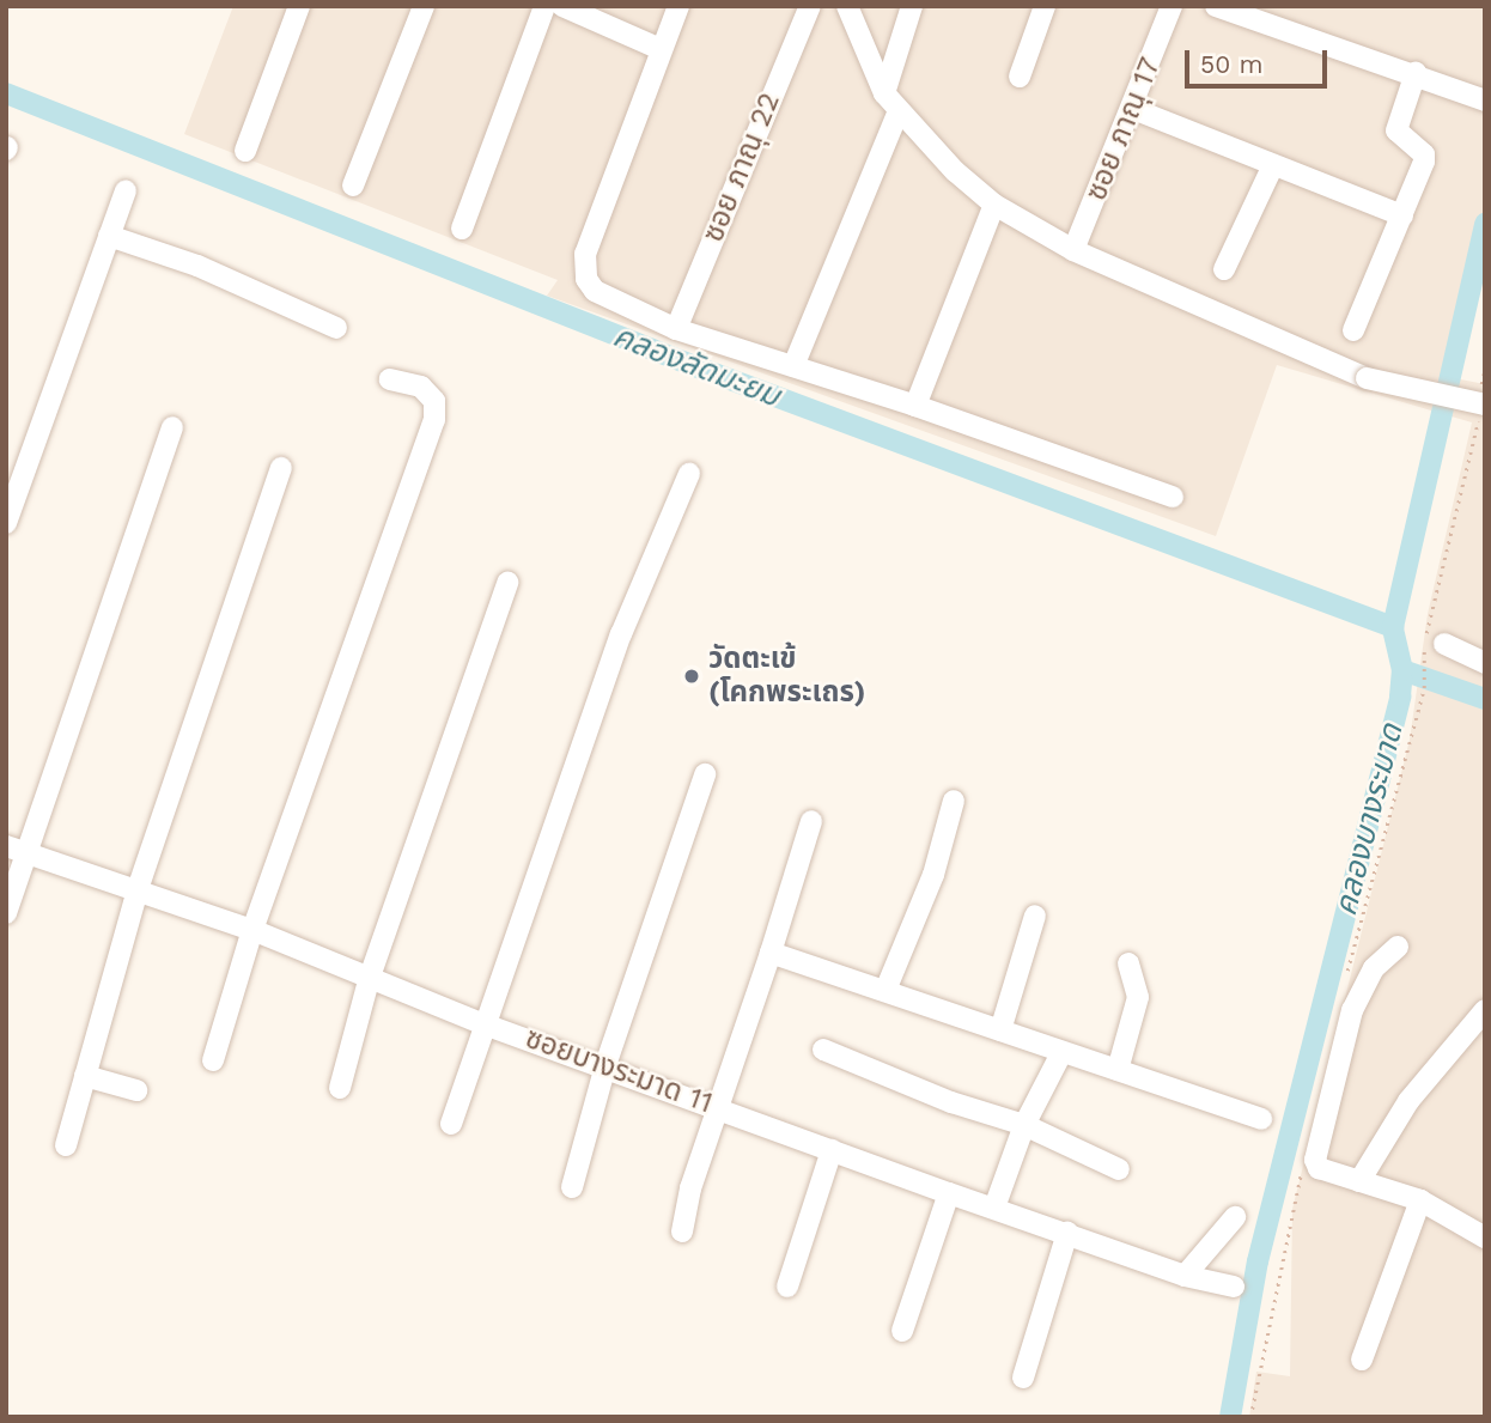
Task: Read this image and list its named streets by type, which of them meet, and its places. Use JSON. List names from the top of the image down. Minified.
{"streets":{"street":["ซอย ภาณุ 17","ซอย ภาณุ 22","ซอยบางระมาด 11"]},"water":["คลองลัดมะยม","คลองบางระมาด"],"places":["วัดตะเข้ (โคกพระเถร)"],"scale_bar":"50 m"}
